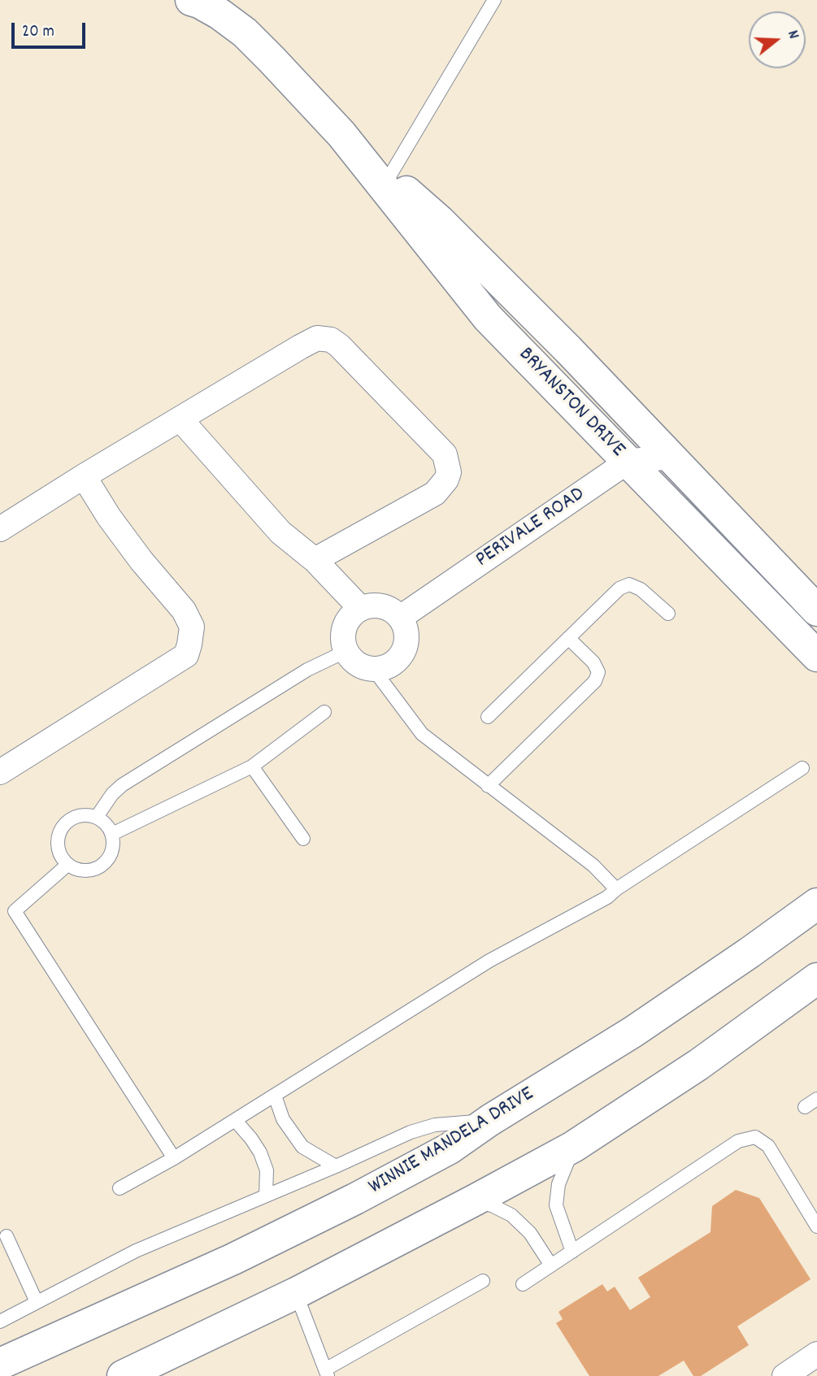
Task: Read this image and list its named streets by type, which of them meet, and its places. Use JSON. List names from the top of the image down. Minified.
{"streets":{"main road":["BRYANSTON DRIVE","WINNIE MANDELA DRIVE"],"street":["PERIVALE ROAD"]},"crossings":[["BRYANSTON DRIVE","PERIVALE ROAD"]],"scale_bar":"20 m","north":"right"}
